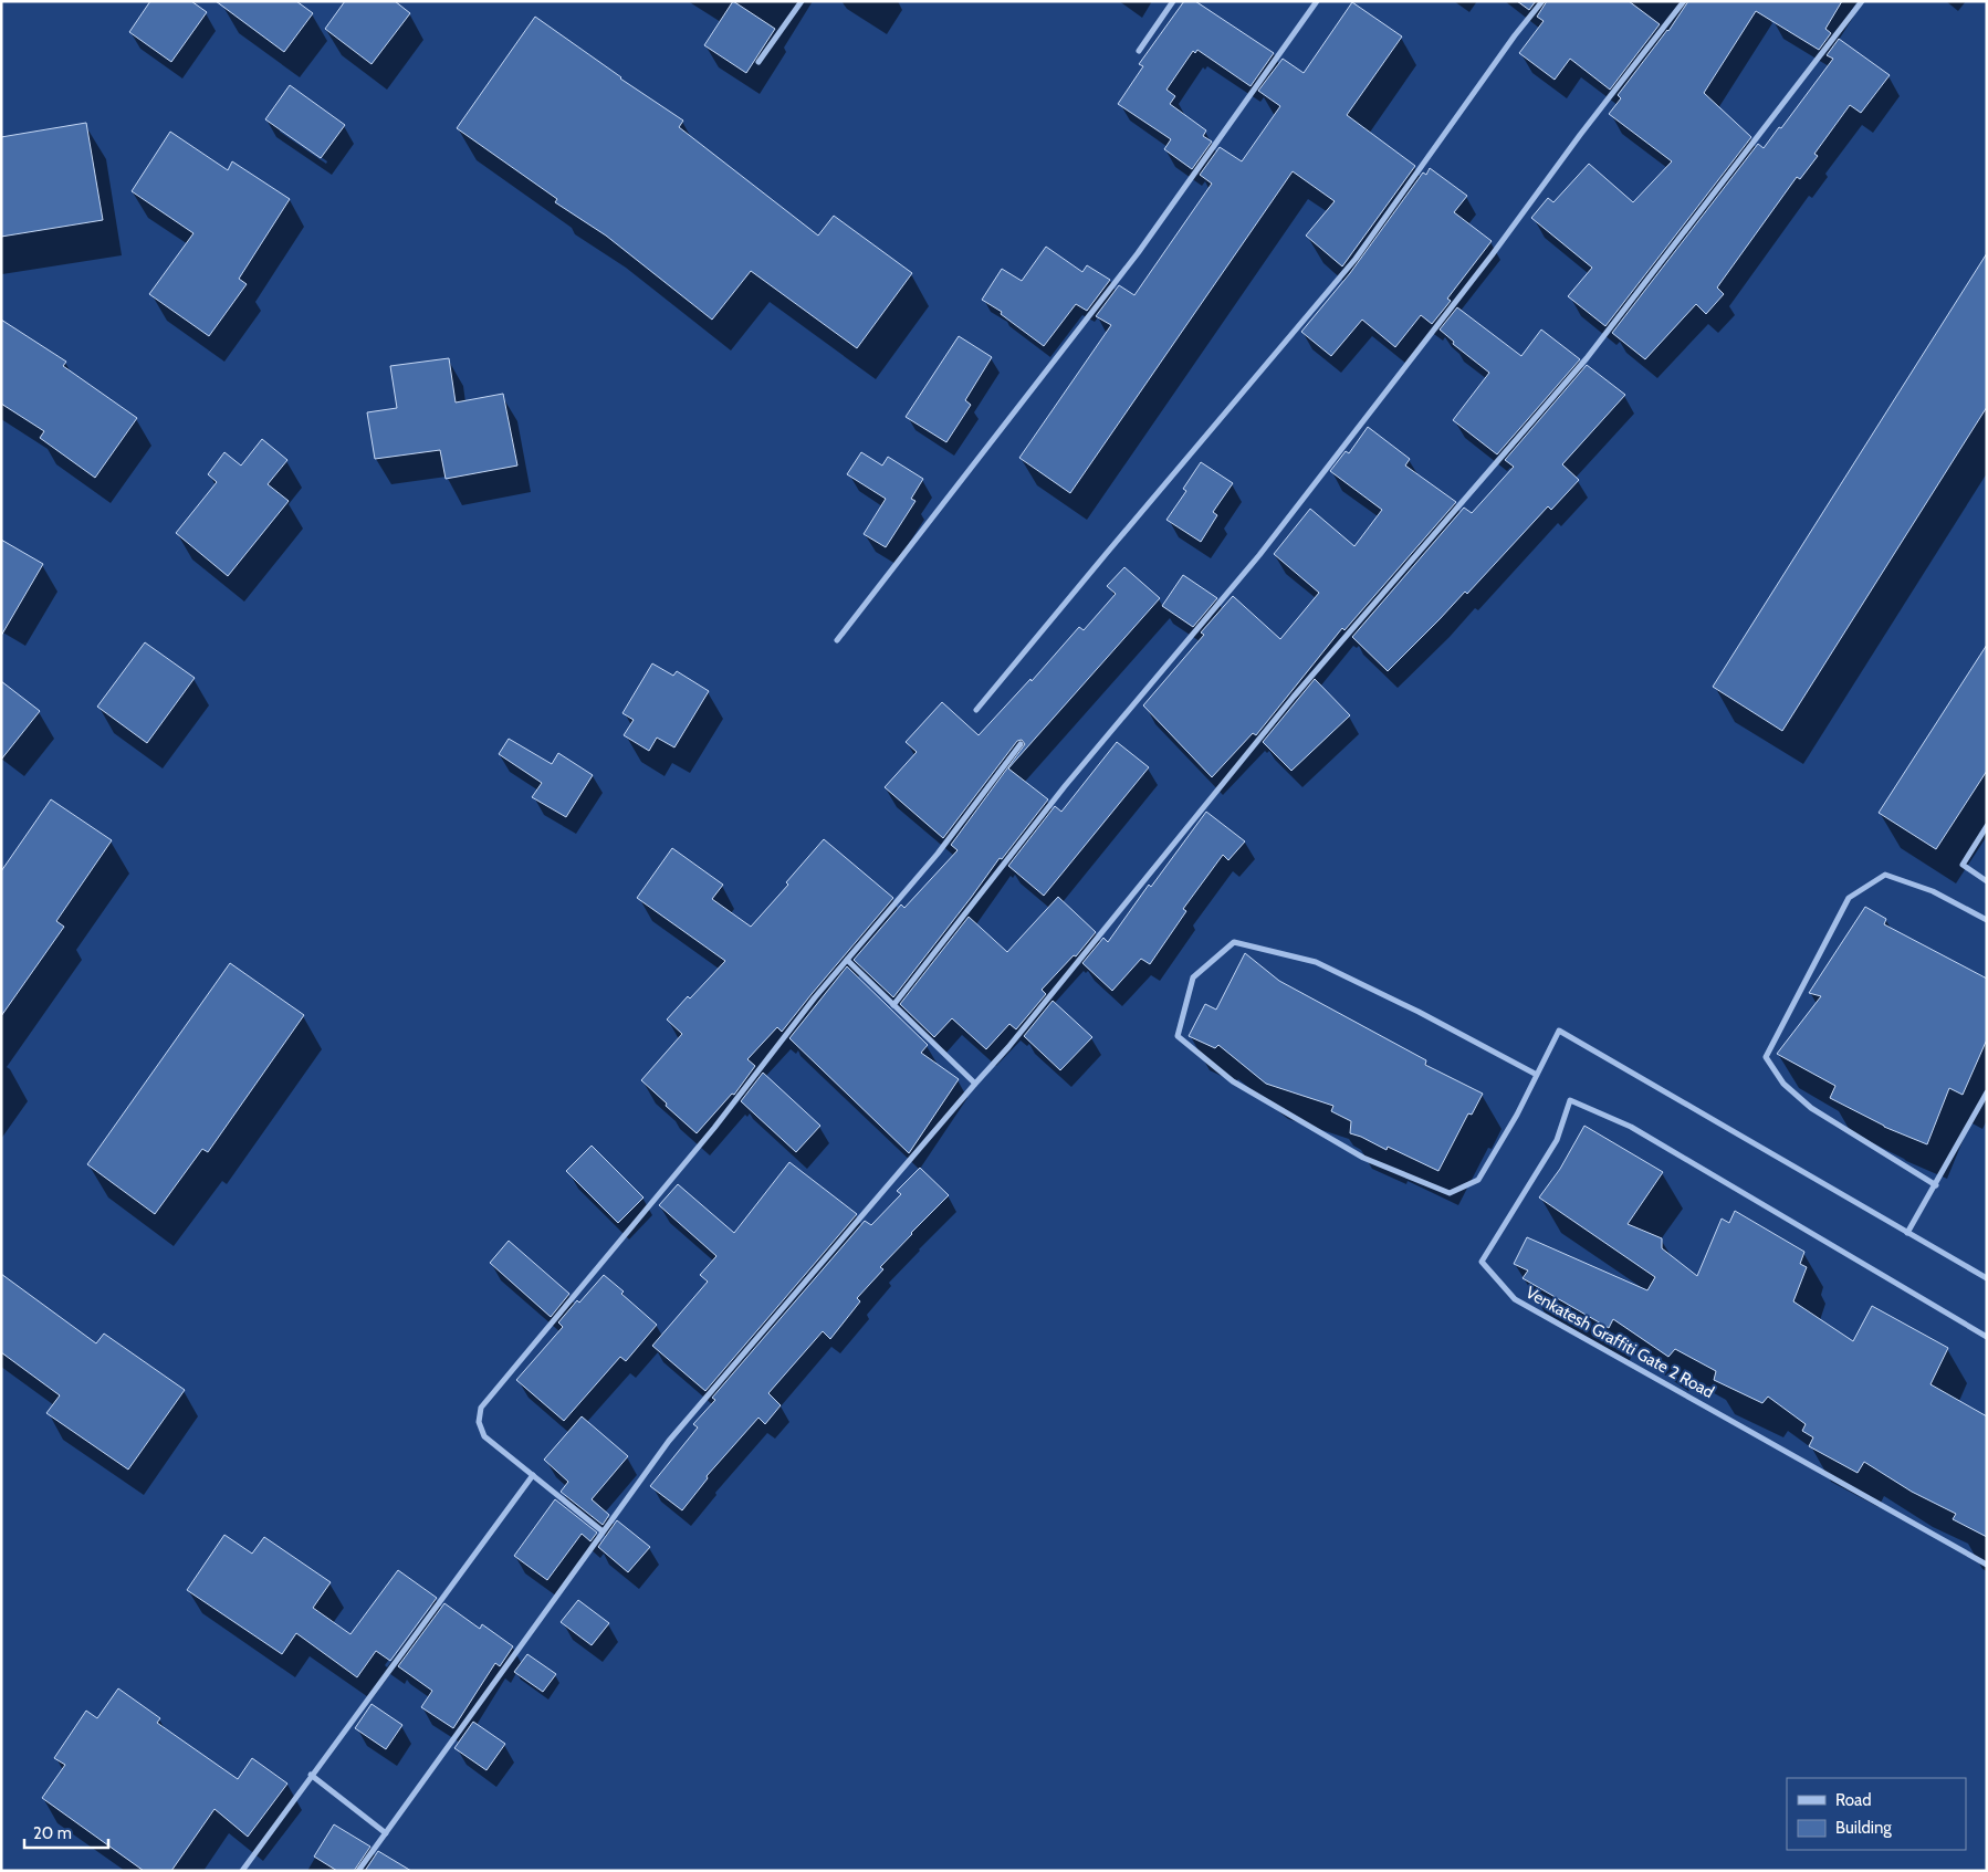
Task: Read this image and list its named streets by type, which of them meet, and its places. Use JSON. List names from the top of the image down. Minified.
{"streets":{"street":["Venkatesh Graffiti Gate 2 Road"]},"legend":["Road","Building"],"scale_bar":"20 m"}
